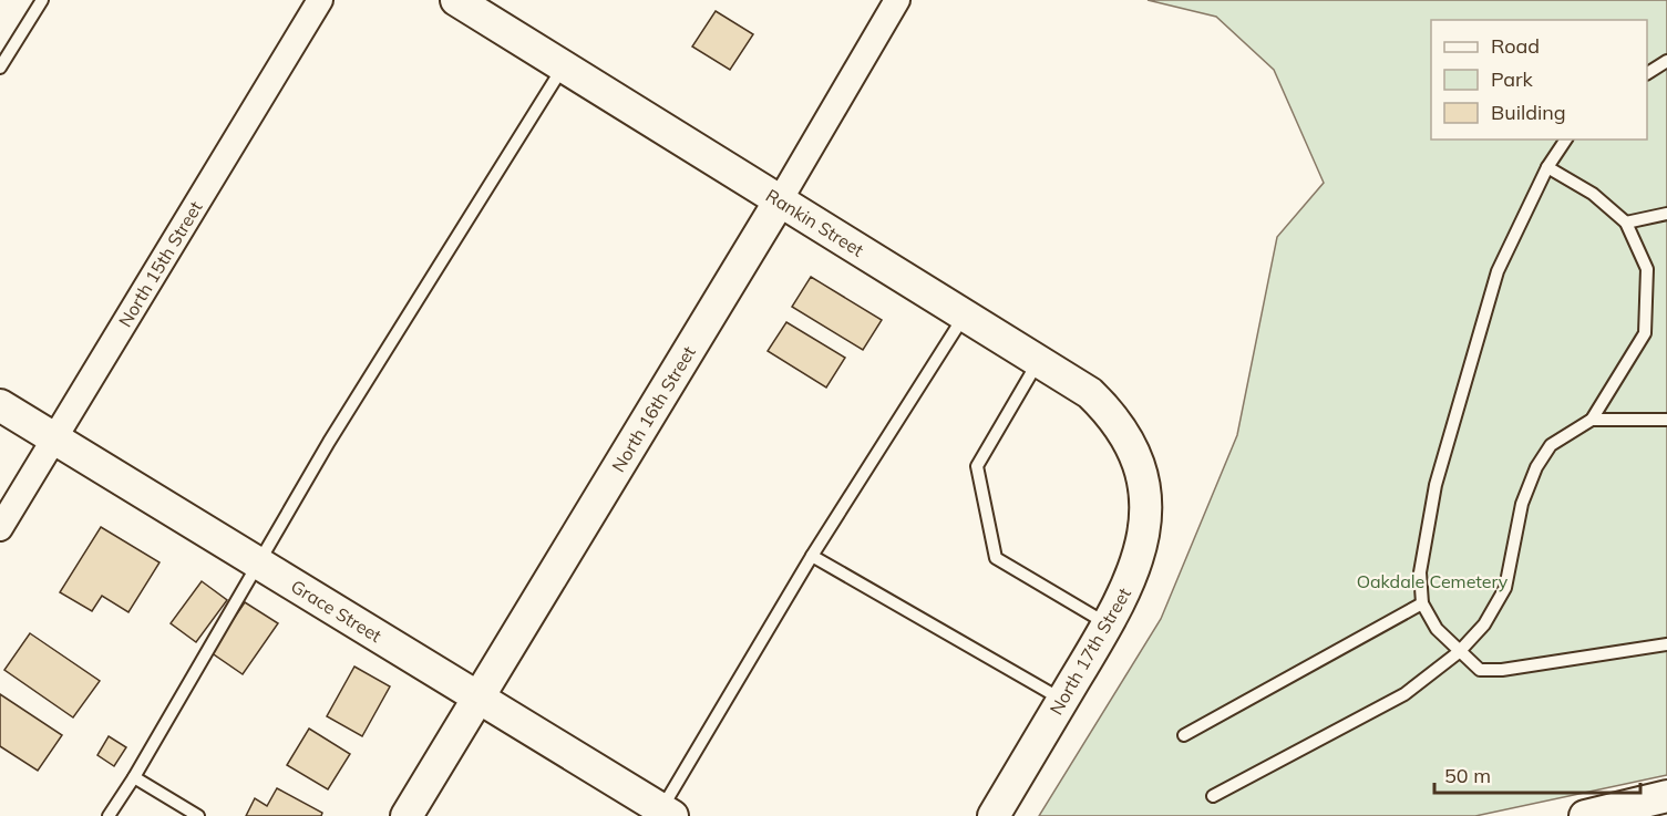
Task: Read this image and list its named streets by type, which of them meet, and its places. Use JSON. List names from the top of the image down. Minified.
{"streets":{"street":["Rankin Street","North 15th Street","North 16th Street","Grace Street","North 17th Street"]},"crossings":[["Rankin Street","North 16th Street"],["Rankin Street","North 17th Street"],["North 15th Street","Grace Street"],["North 16th Street","Grace Street"]],"parks":["Oakdale Cemetery"],"legend":["Road","Park","Building"],"scale_bar":"50 m"}
